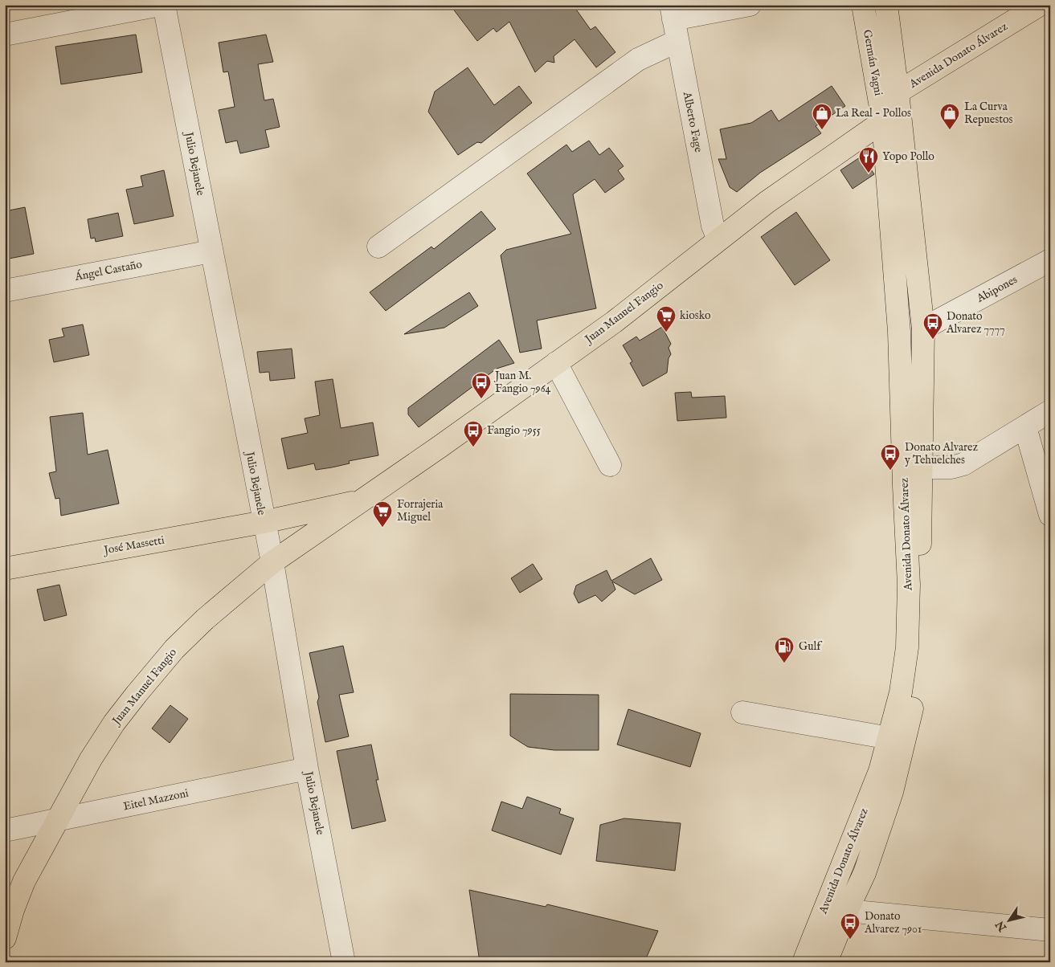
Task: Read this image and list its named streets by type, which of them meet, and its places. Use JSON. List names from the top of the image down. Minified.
{"streets":{"main road":["Avenida Donato Álvarez","Germán Vagni","Juan Manuel Fangio","José Massetti"],"street":["Alberto Fage","Julio Bejanele","Ángel Castaño","Abipones","Eitel Mazzoni"]},"crossings":[["Avenida Donato Álvarez","Germán Vagni"],["Avenida Donato Álvarez","Abipones"],["Avenida Donato Álvarez","Juan Manuel Fangio"],["Germán Vagni","Juan Manuel Fangio"],["Alberto Fage","Juan Manuel Fangio"],["Julio Bejanele","Ángel Castaño"],["Julio Bejanele","Juan Manuel Fangio"],["Julio Bejanele","José Massetti"],["Julio Bejanele","Eitel Mazzoni"],["Juan Manuel Fangio","José Massetti"],["Juan Manuel Fangio","Eitel Mazzoni"]],"places":{"shop":["La Real - Pollos","La Curva Repuestos"],"restaurant":["Yopo Pollo"],"supermarket":["kiosko","Forrajeria Miguel"],"bus stop":["Donato Alvarez 7777","Juan M. Fangio 7964","Fangio 7955","Donato Alvarez y Tehuelches","Donato Alvarez 7901"],"fuel station":["Gulf"]},"north":"bottom left"}
